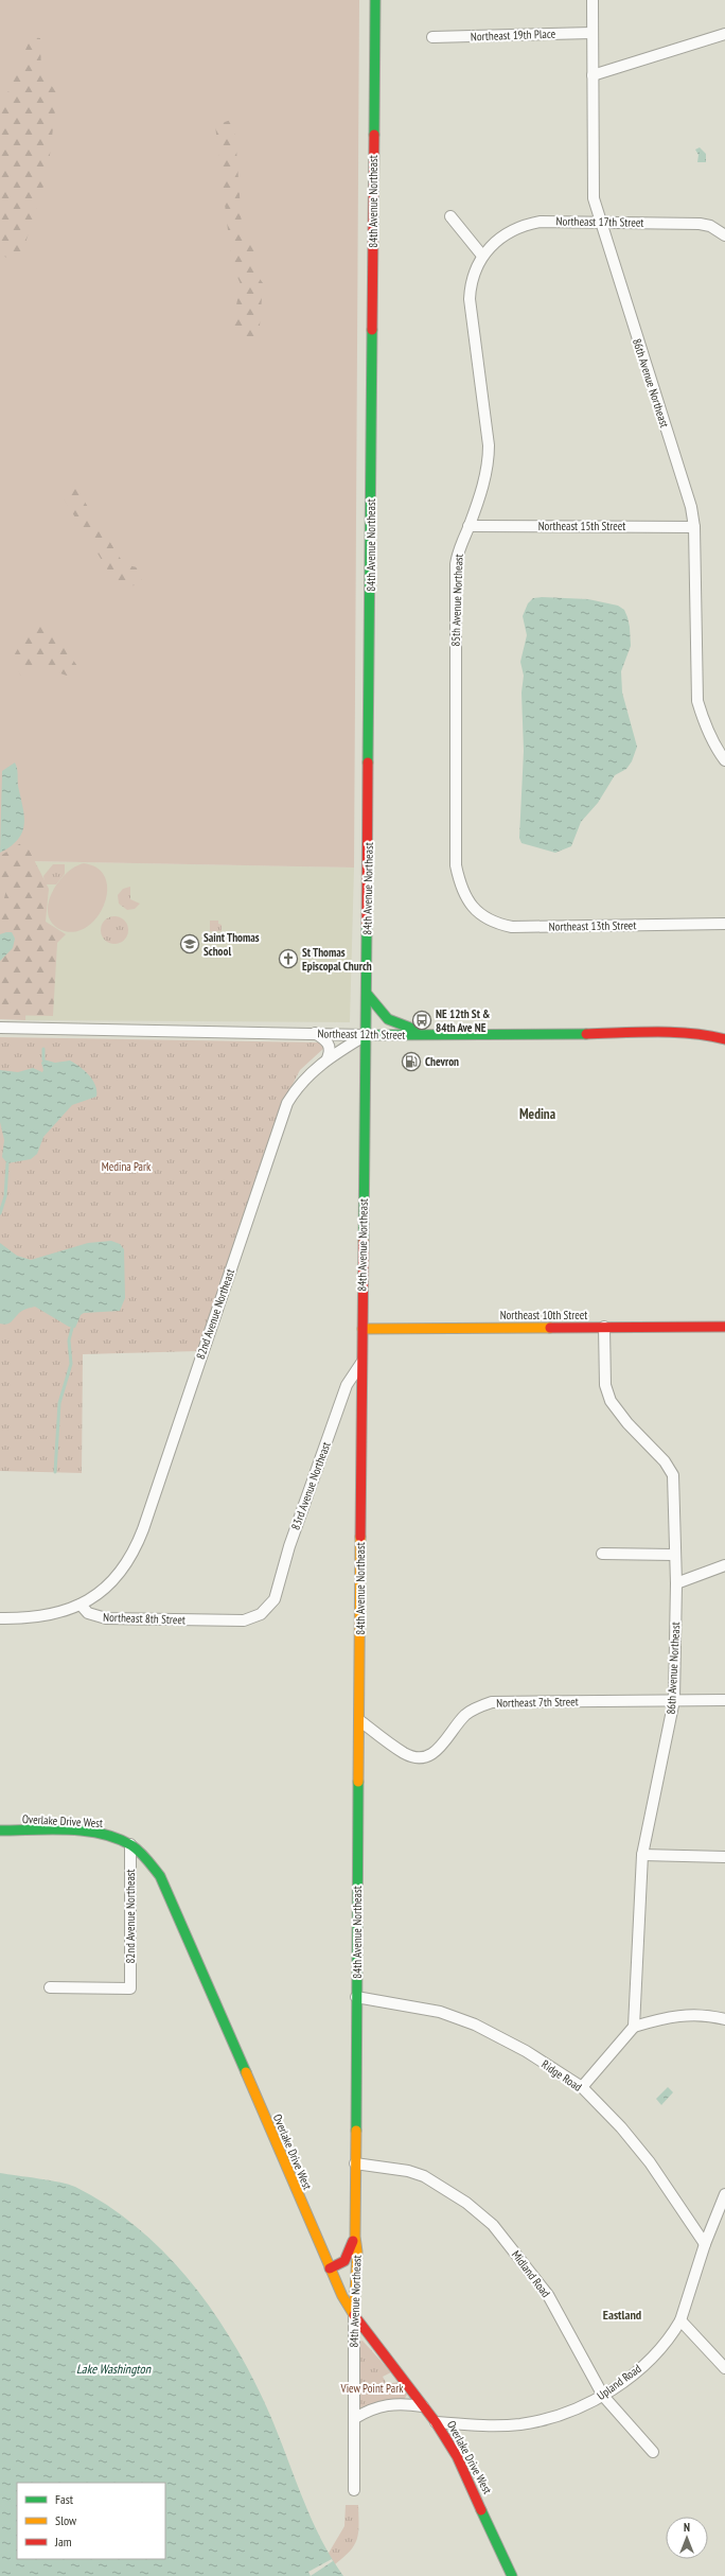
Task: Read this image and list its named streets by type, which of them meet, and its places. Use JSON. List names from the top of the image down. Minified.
{"streets":{"main road":["84th Avenue Northeast","Northeast 12th Street","Northeast 10th Street","Overlake Drive West"],"street":["Northeast 19th Place","Northeast 17th Street","86th Avenue Northeast","Northeast 15th Street","85th Avenue Northeast","Northeast 13th Street","82nd Avenue Northeast","83rd Avenue Northeast","Northeast 8th Street","Northeast 7th Street","Ridge Road","Midland Road","Upland Road"]},"crossings":[["Northeast 19th Place","86th Avenue Northeast"],["84th Avenue Northeast","Northeast 12th Street"],["84th Avenue Northeast","82nd Avenue Northeast"],["84th Avenue Northeast","Northeast 10th Street"],["84th Avenue Northeast","83rd Avenue Northeast"],["84th Avenue Northeast","Northeast 7th Street"],["84th Avenue Northeast","Overlake Drive West"],["84th Avenue Northeast","Ridge Road"],["84th Avenue Northeast","Midland Road"],["Northeast 17th Street","86th Avenue Northeast"],["Northeast 17th Street","85th Avenue Northeast"],["86th Avenue Northeast","Northeast 15th Street"],["86th Avenue Northeast","Northeast 10th Street"],["86th Avenue Northeast","Northeast 7th Street"],["Northeast 15th Street","85th Avenue Northeast"],["85th Avenue Northeast","Northeast 13th Street"],["Northeast 12th Street","82nd Avenue Northeast"],["82nd Avenue Northeast","Northeast 8th Street"],["82nd Avenue Northeast","Overlake Drive West"],["83rd Avenue Northeast","Northeast 8th Street"],["Overlake Drive West","Upland Road"],["Ridge Road","Upland Road"],["Midland Road","Upland Road"]],"districts":["Medina","Eastland"],"water":["Lake Washington"],"parks":["Medina Park","View Point Park"],"places":{"school or university":["Saint Thomas School"],"church":["St Thomas Episcopal Church"],"bus stop":["NE 12th St & 84th Ave NE"],"fuel station":["Chevron"]},"legend":["Fast","Slow","Jam"],"north":"top"}
